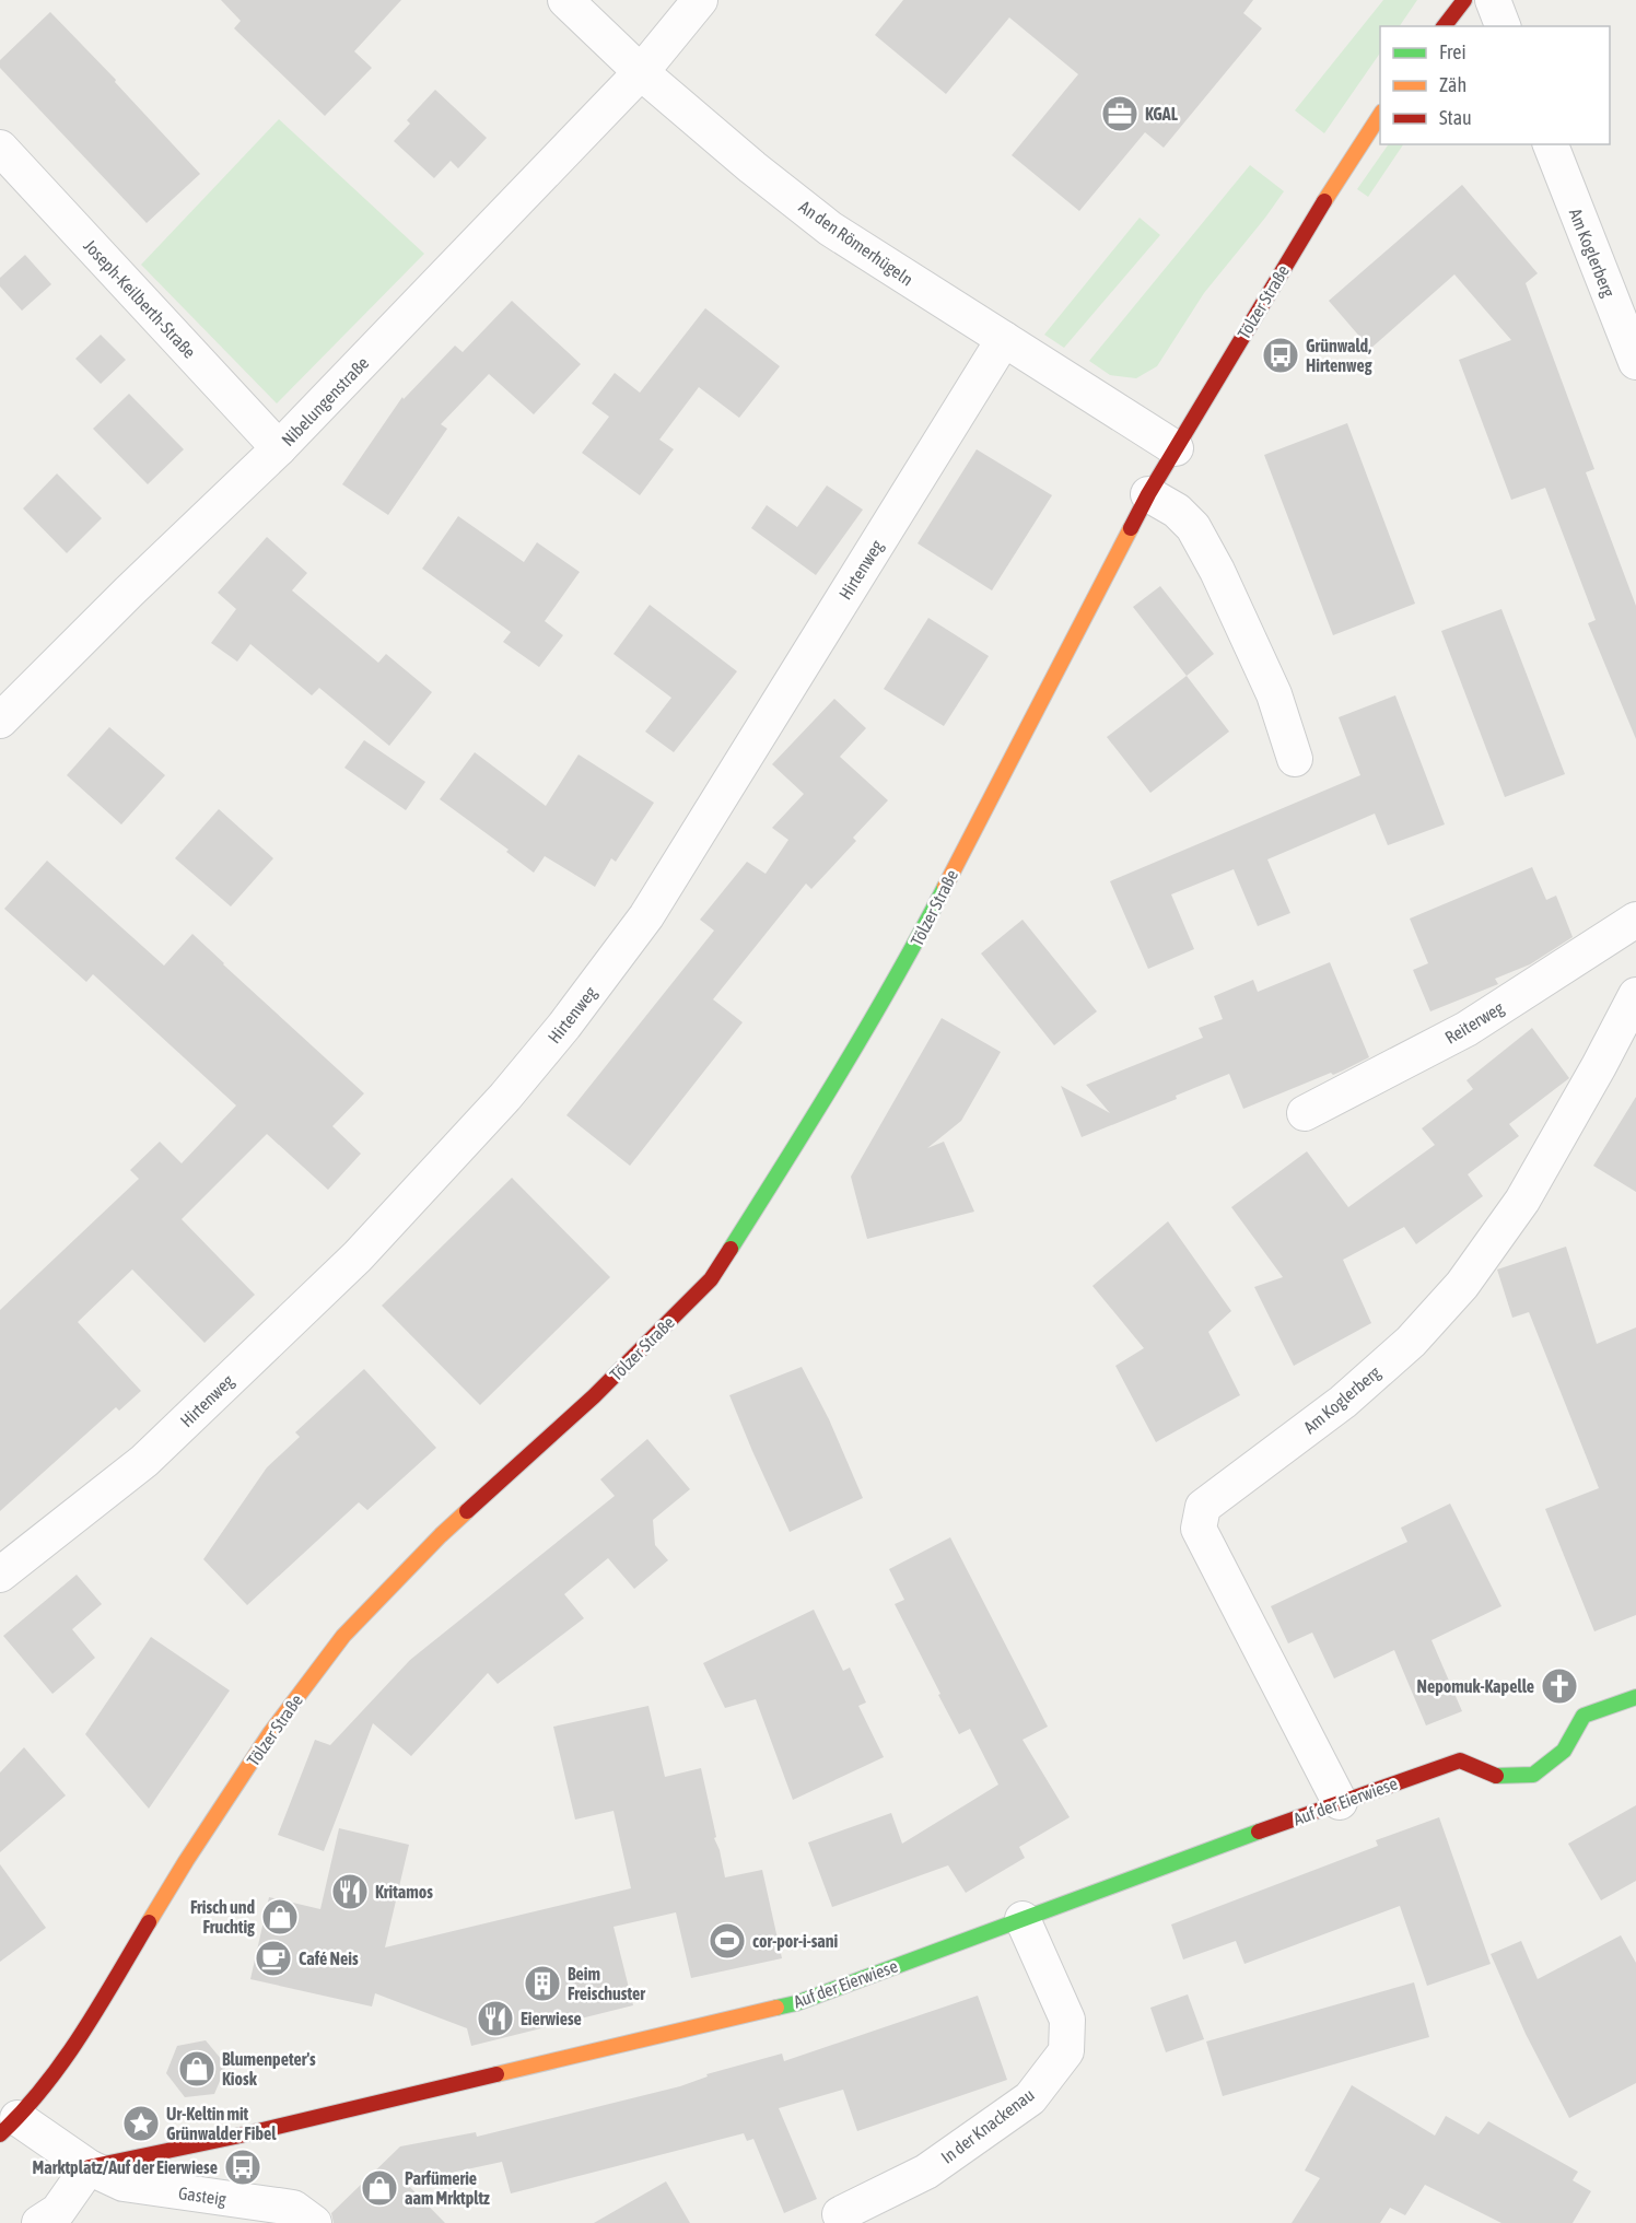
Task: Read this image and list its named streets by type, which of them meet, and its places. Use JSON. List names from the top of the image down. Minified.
{"streets":{"main road":["Tölzer Straße","Auf der Eierwiese"],"street":["An den Römerhügeln","Am Koglerberg","Joseph-Keilberth-Straße","Nibelungenstraße","Hirtenweg","Reiterweg","In der Knackenau","Gasteig"]},"crossings":[["An den Römerhügeln","Tölzer Straße"],["An den Römerhügeln","Nibelungenstraße"],["An den Römerhügeln","Hirtenweg"],["Am Koglerberg","Auf der Eierwiese"],["Joseph-Keilberth-Straße","Nibelungenstraße"],["Auf der Eierwiese","In der Knackenau"],["Auf der Eierwiese","Gasteig"]],"places":{"office":["KGAL"],"bus stop":["Grünwald, Hirtenweg","Marktplatz/Auf der Eierwiese"],"church":["Nepomuk-Kapelle"],"restaurant":["Kritamos","Eierwiese"],"shop":["Frisch und Fruchtig","Blumenpeter's Kiosk","Parfümerie aam Mrktpltz"],"sports":["cor-por-i-sani"],"cafe":["Café Neis"],"building":["Beim Freischuster"],"place":["Ur-Keltin mit Grünwalder Fibel"]},"legend":["Frei","Zäh","Stau"]}
